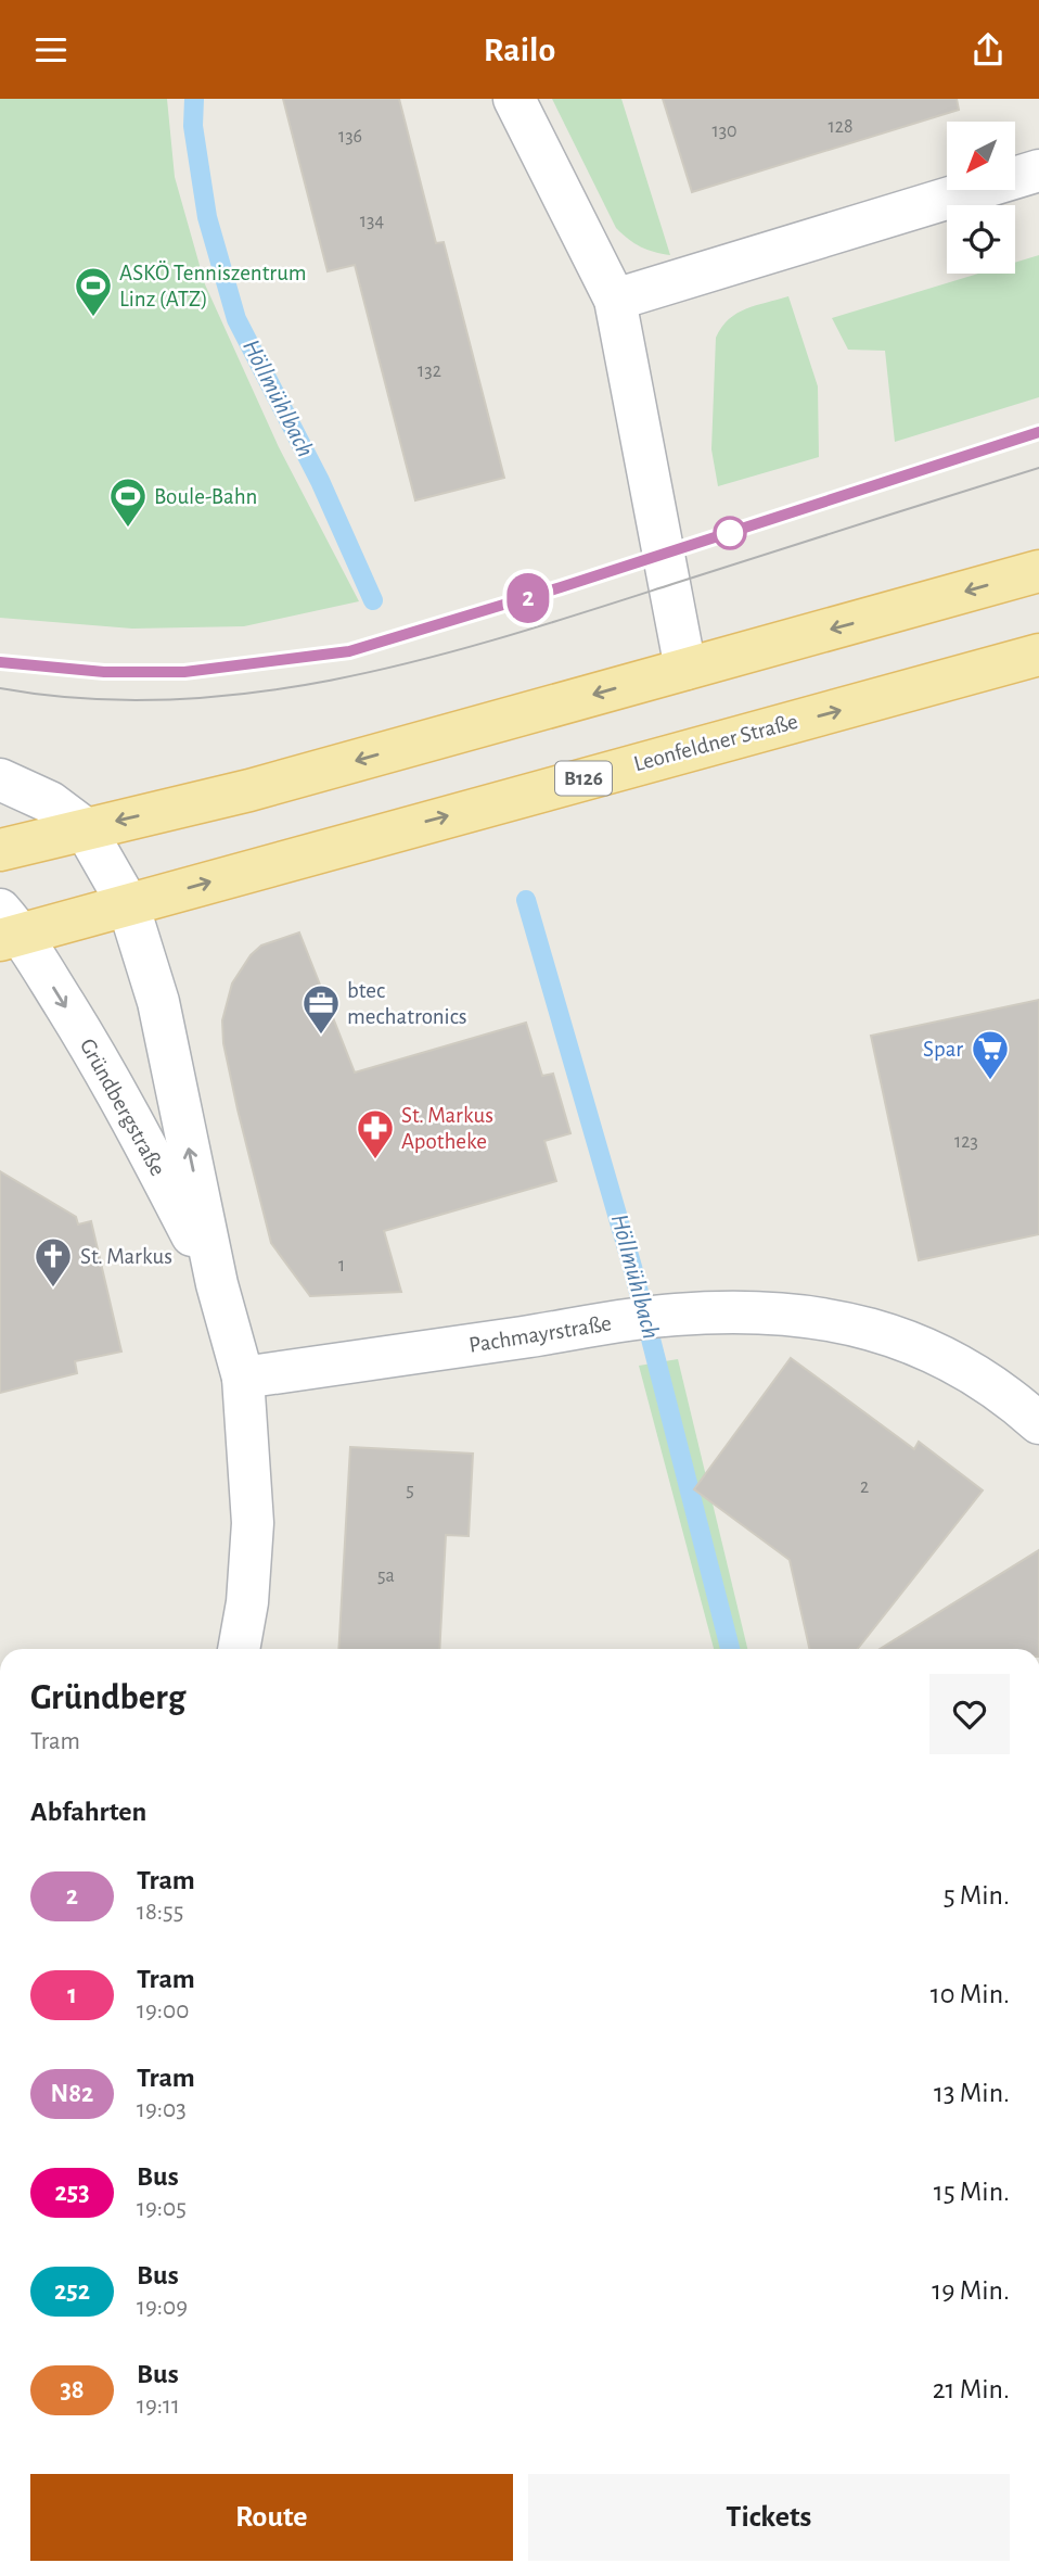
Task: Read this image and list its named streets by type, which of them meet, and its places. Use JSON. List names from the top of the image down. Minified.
{"streets":{"main road":["Leonfeldner Straße","B126"],"street":["Gründbergstraße","Pachmayrstraße"]},"crossings":[["Leonfeldner Straße","Gründbergstraße"],["Gründbergstraße","Pachmayrstraße"]],"water":["Höllmühlbach"],"places":{"sports":["ASKÖ Tenniszentrum Linz (ATZ)","Boule-Bahn"],"office":["btec mechatronics"],"supermarket":["Spar"],"pharmacy":["St. Markus Apotheke"],"church":["St. Markus"]},"lines":["tram line 2"],"house_numbers":["128","130","136","134","132","123","1","2","5","5a"],"north":"bottom left","page":{"header":"Railo","on_map":"2","heading":[["Gründberg","Tram"],"Abfahrten"],"list":[{"mark":"2","name":"Tram","note":"18:55","value":"5 Min."},{"mark":"1","name":"Tram","note":"19:00","value":"10 Min."},{"mark":"N82","name":"Tram","note":"19:03","value":"13 Min."},{"mark":"253","name":"Bus","note":"19:05","value":"15 Min."},{"mark":"252","name":"Bus","note":"19:09","value":"19 Min."},{"mark":"38","name":"Bus","note":"19:11","value":"21 Min."}],"buttons":["Route","Tickets"]}}
